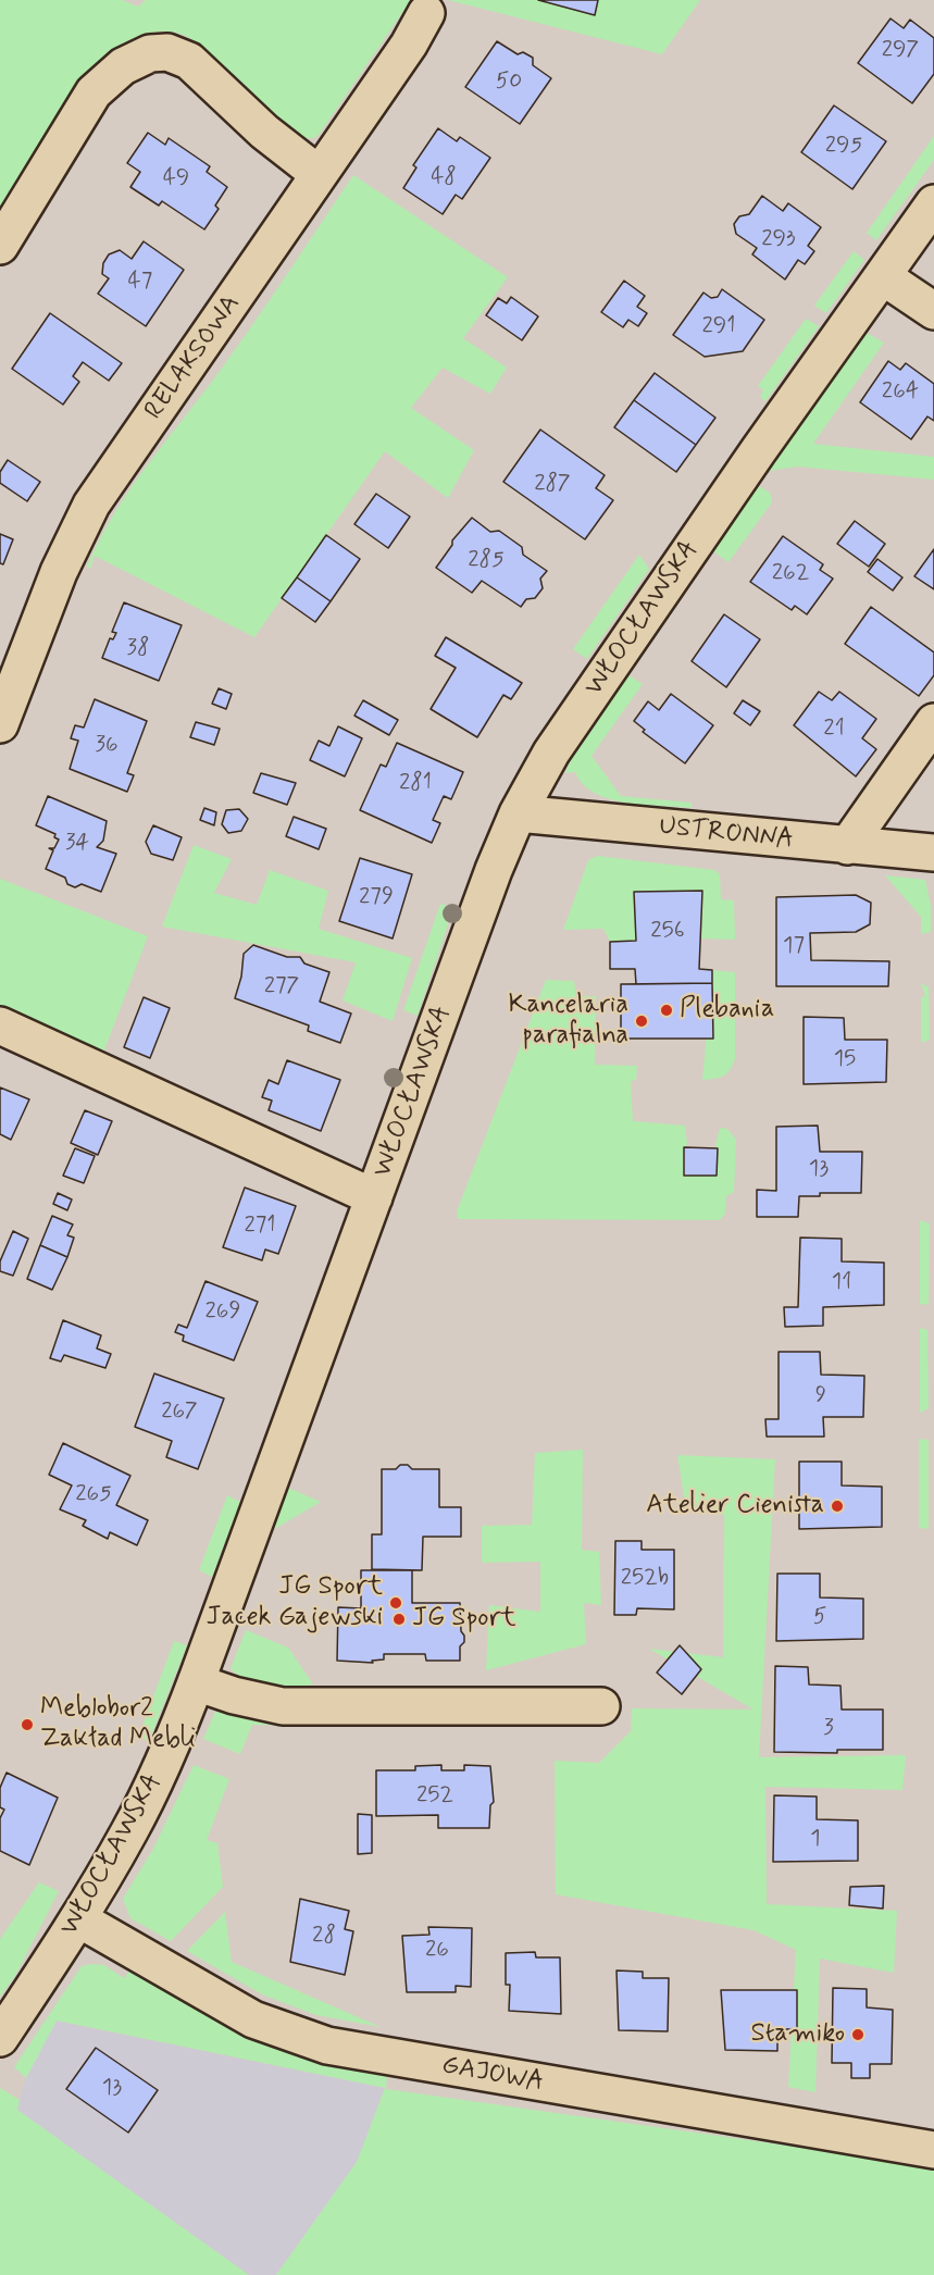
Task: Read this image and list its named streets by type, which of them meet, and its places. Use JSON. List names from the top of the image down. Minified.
{"streets":{"street":["RELAKSOWA","WŁOCŁAWSKA","USTRONNA","GAJOWA"]},"crossings":[["WŁOCŁAWSKA","USTRONNA"],["WŁOCŁAWSKA","GAJOWA"]],"places":["Plebania","Kancelaria parafialna","Atelier Cienista","JG Sport Jacek Gajewski","JG Sport","Meblobor2 Zakład Mebli","Stamiko"],"house_numbers":["297","50","295","48","49","293","47","291","264","287","285","262","38","21","36","281","34","279","256","17","277","15","13","271","11","269","9","267","265","252b","5","3","252","1","28","26","13"]}
